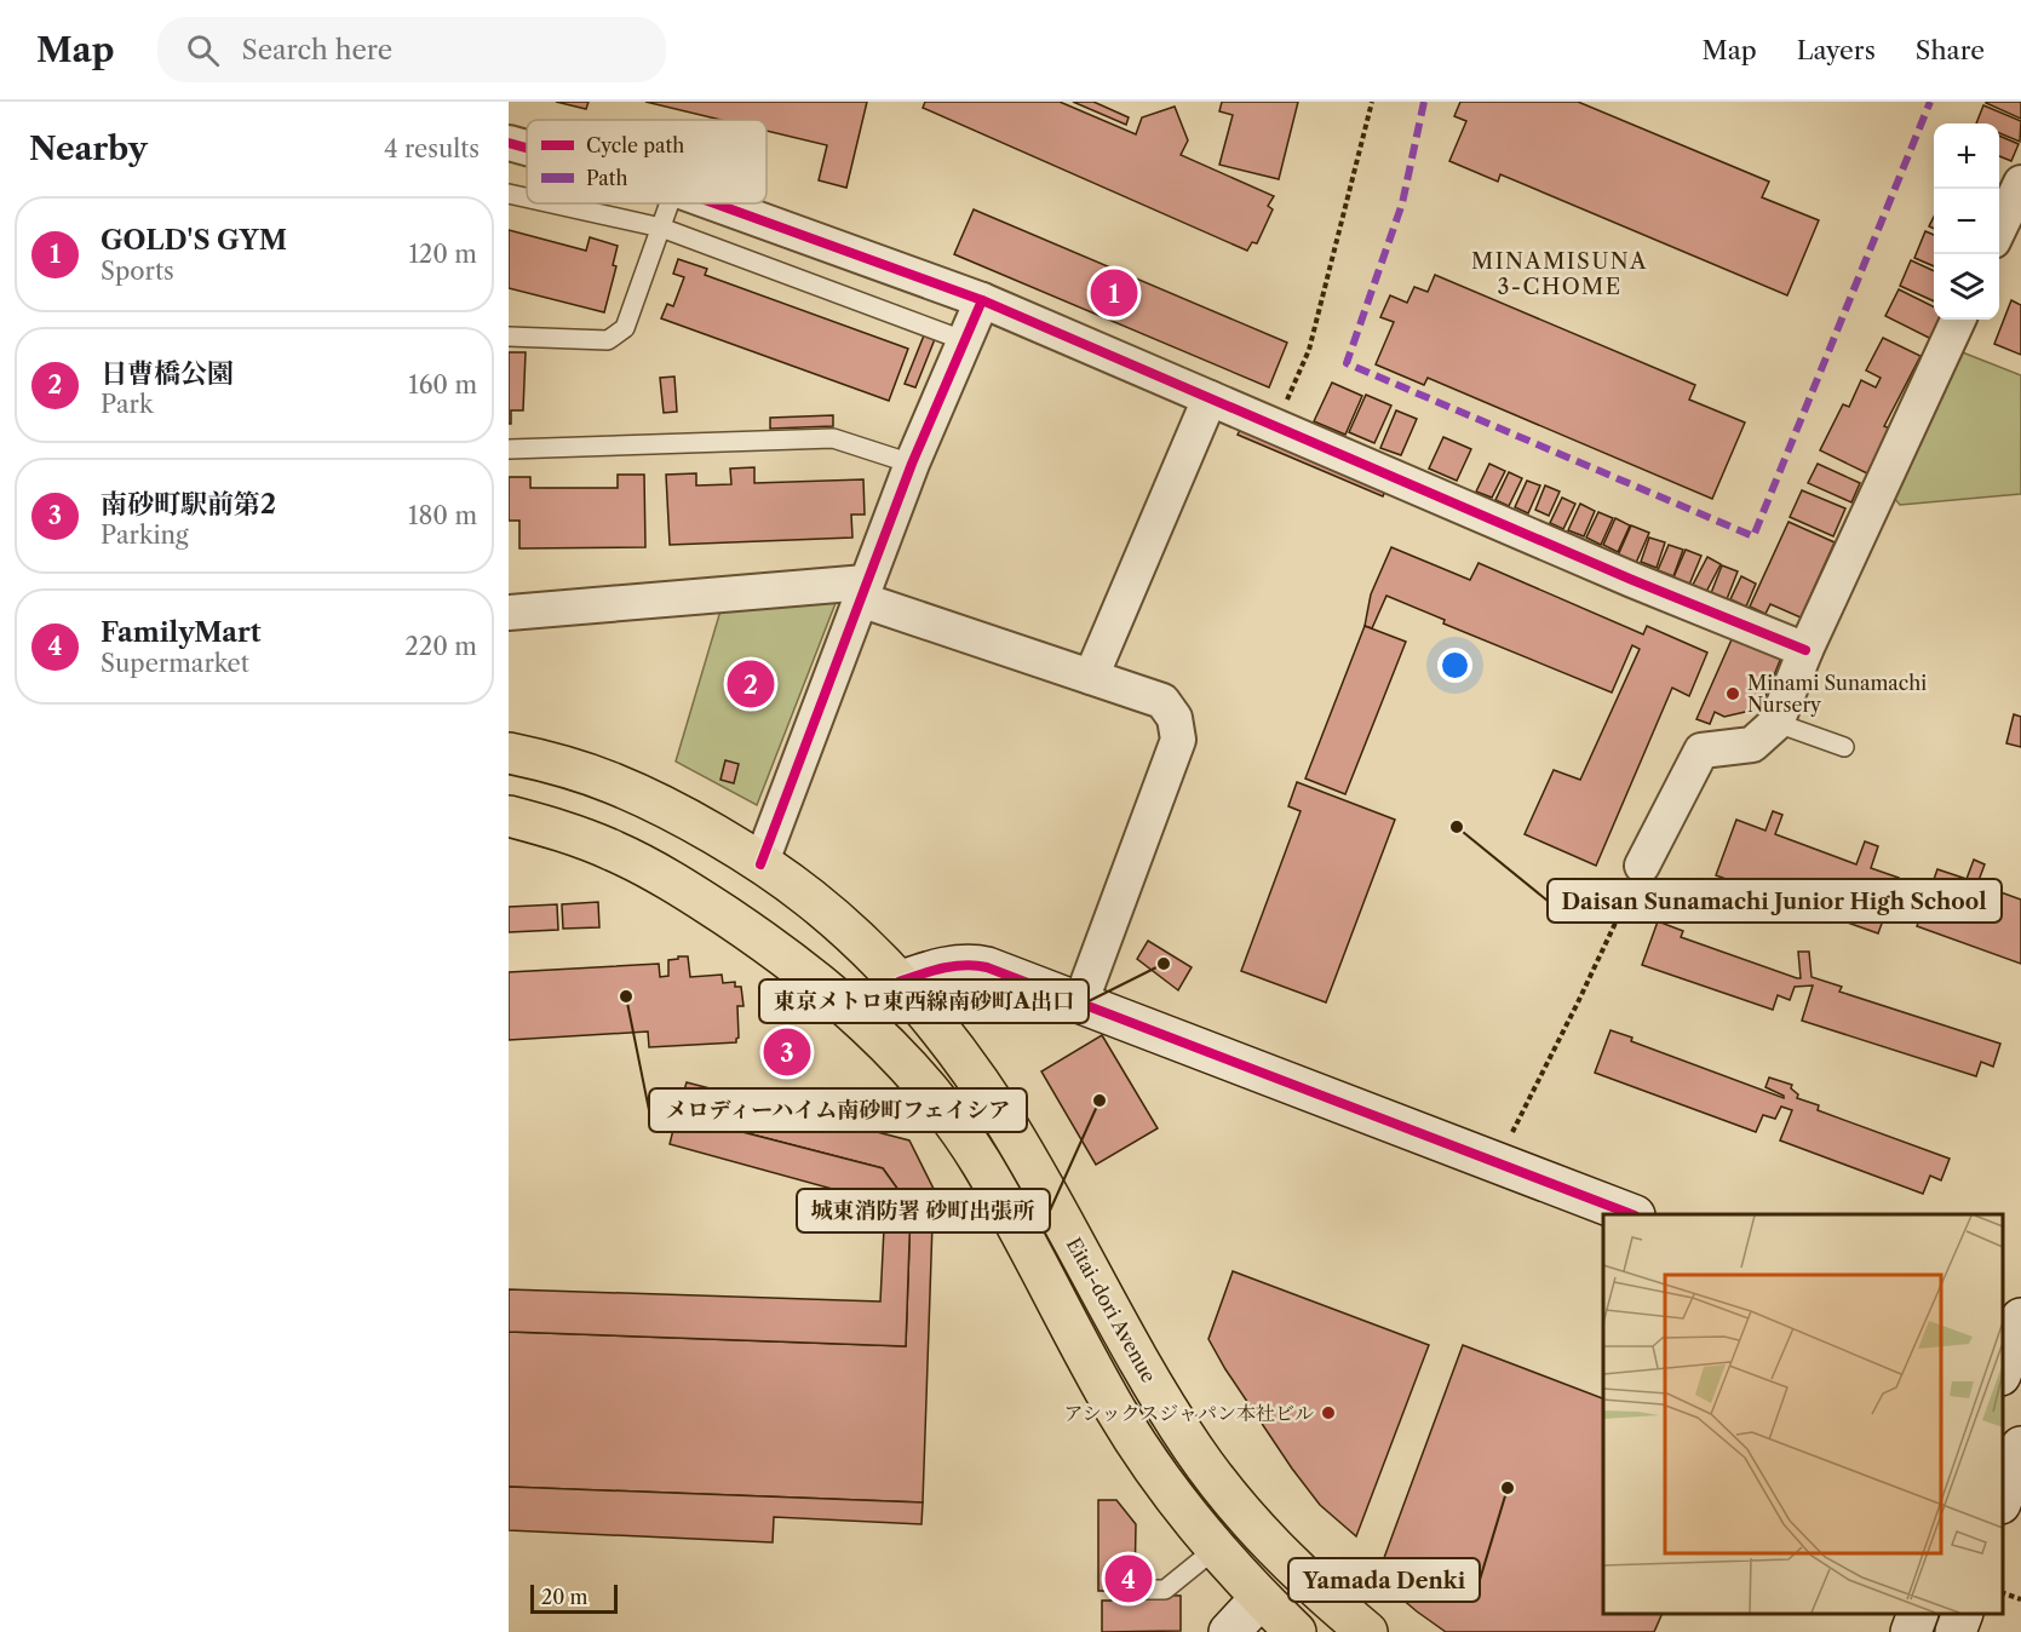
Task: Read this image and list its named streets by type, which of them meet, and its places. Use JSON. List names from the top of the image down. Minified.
{"streets":{"main road":["Eitai-dori Avenue"]},"districts":["MINAMISUNA 3-CHOME"],"places":["Minami Sunamachi Nursery","Daisan Sunamachi Junior High School","東京メトロ東西線南砂町A出口","メロディーハイム南砂町フェイシア","城東消防署 砂町出張所","アシックスジャパン本社ビル","Yamada Denki"],"legend":["Cycle path","Path"],"scale_bar":"20 m","page":{"header":"Map","search":"Search here","nav":["Map","Layers","Share"],"heading":["Nearby","4 results"],"map_buttons":["+","−"],"list":[{"mark":"1","name":"GOLD'S GYM","note":"Sports","value":"120 m"},{"mark":"2","name":"日曹橋公園","note":"Park","value":"160 m"},{"mark":"3","name":"南砂町駅前第2","note":"Parking","value":"180 m"},{"mark":"4","name":"FamilyMart","note":"Supermarket","value":"220 m"}],"pins":["1","2","3","4"],"scale":"20 m"}}
